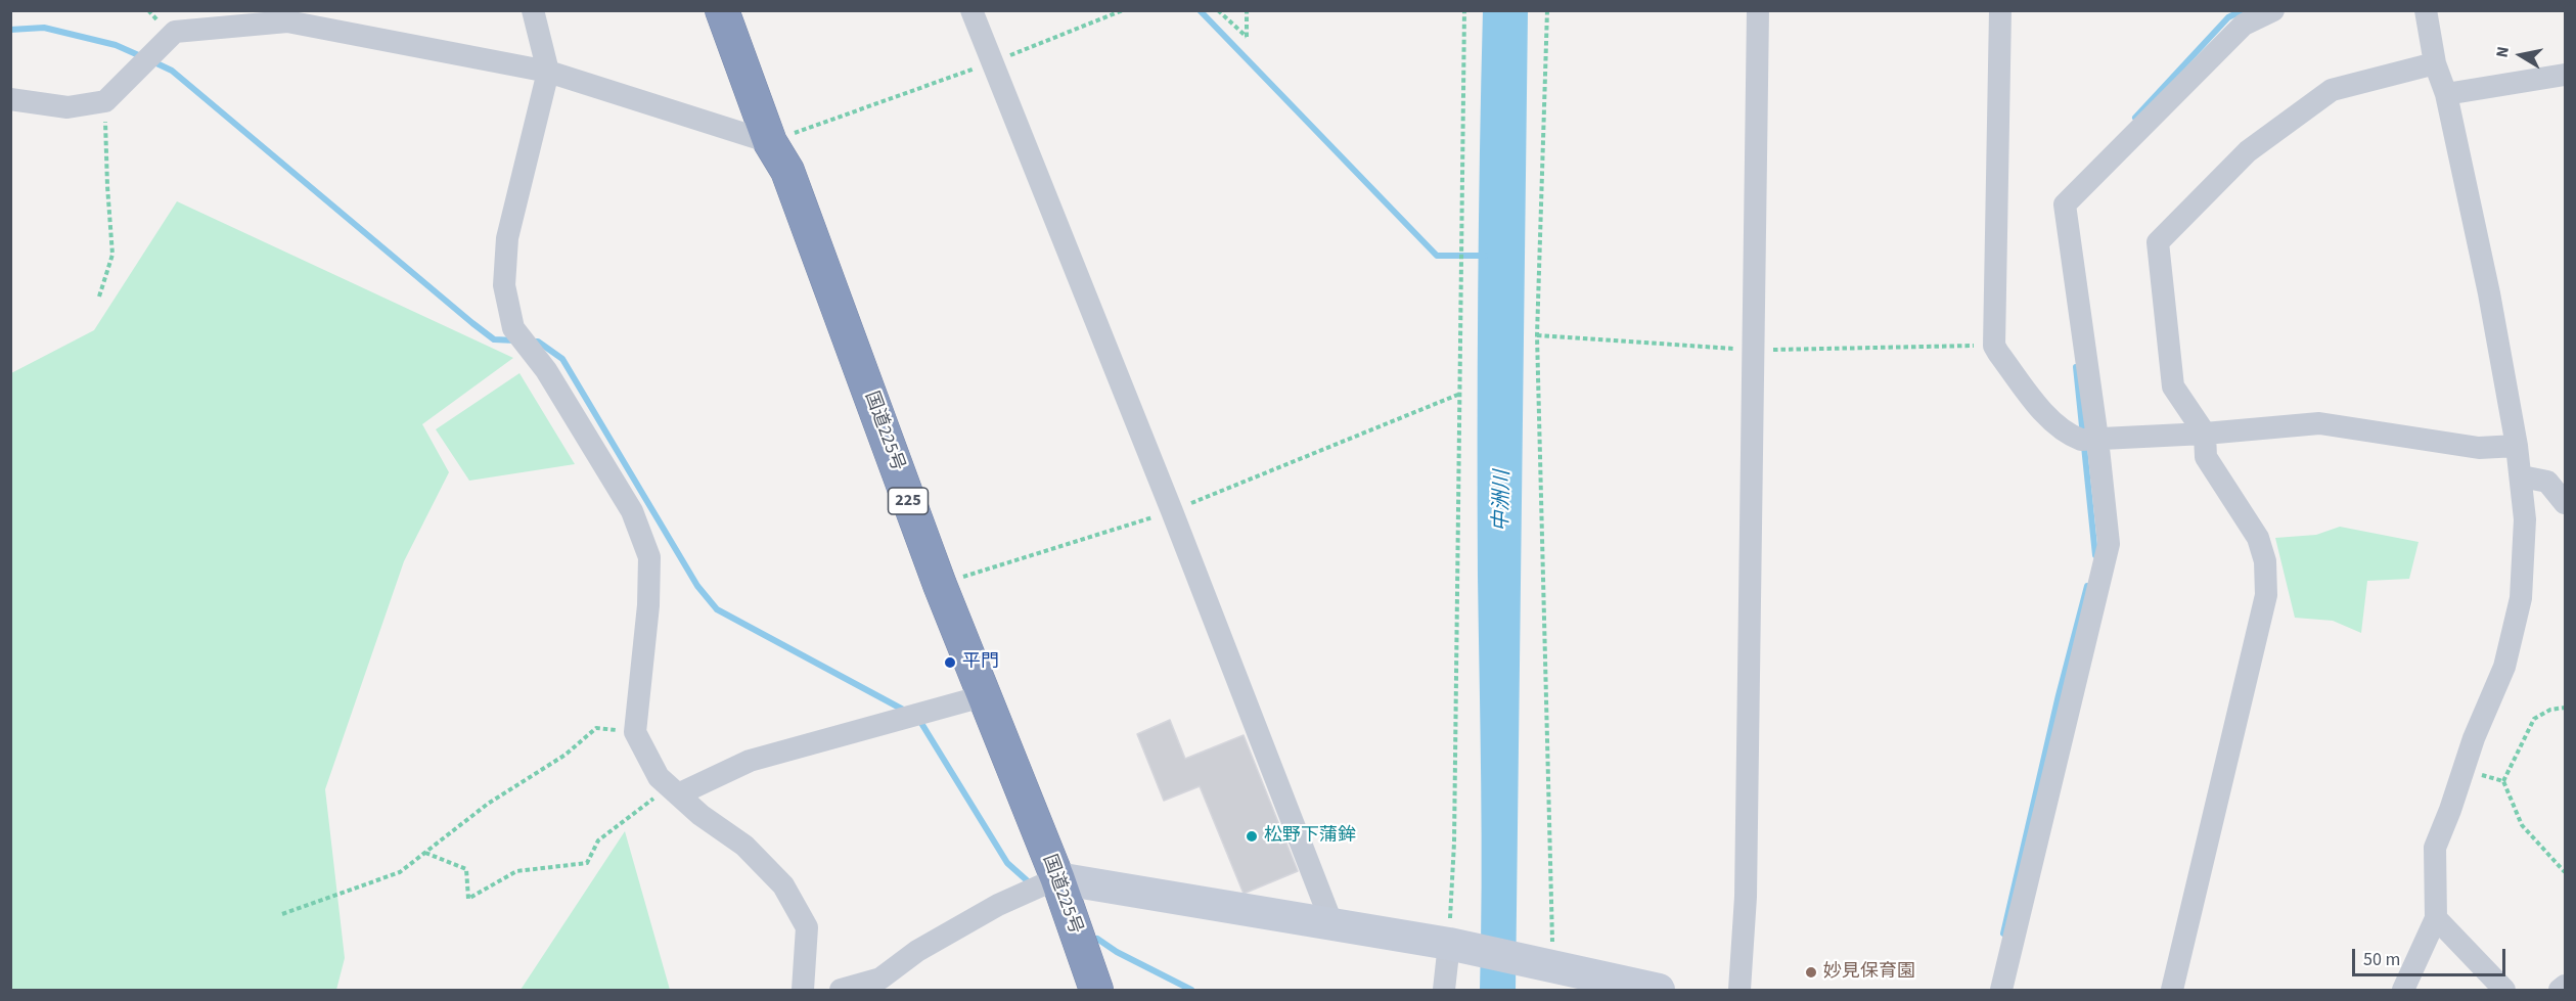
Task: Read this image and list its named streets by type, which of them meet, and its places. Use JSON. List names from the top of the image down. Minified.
{"streets":{"highway":["国道225号","225"]},"water":["中洲川"],"places":["平門","松野下蒲鉾","妙見保育園"],"scale_bar":"50 m","north":"left"}
